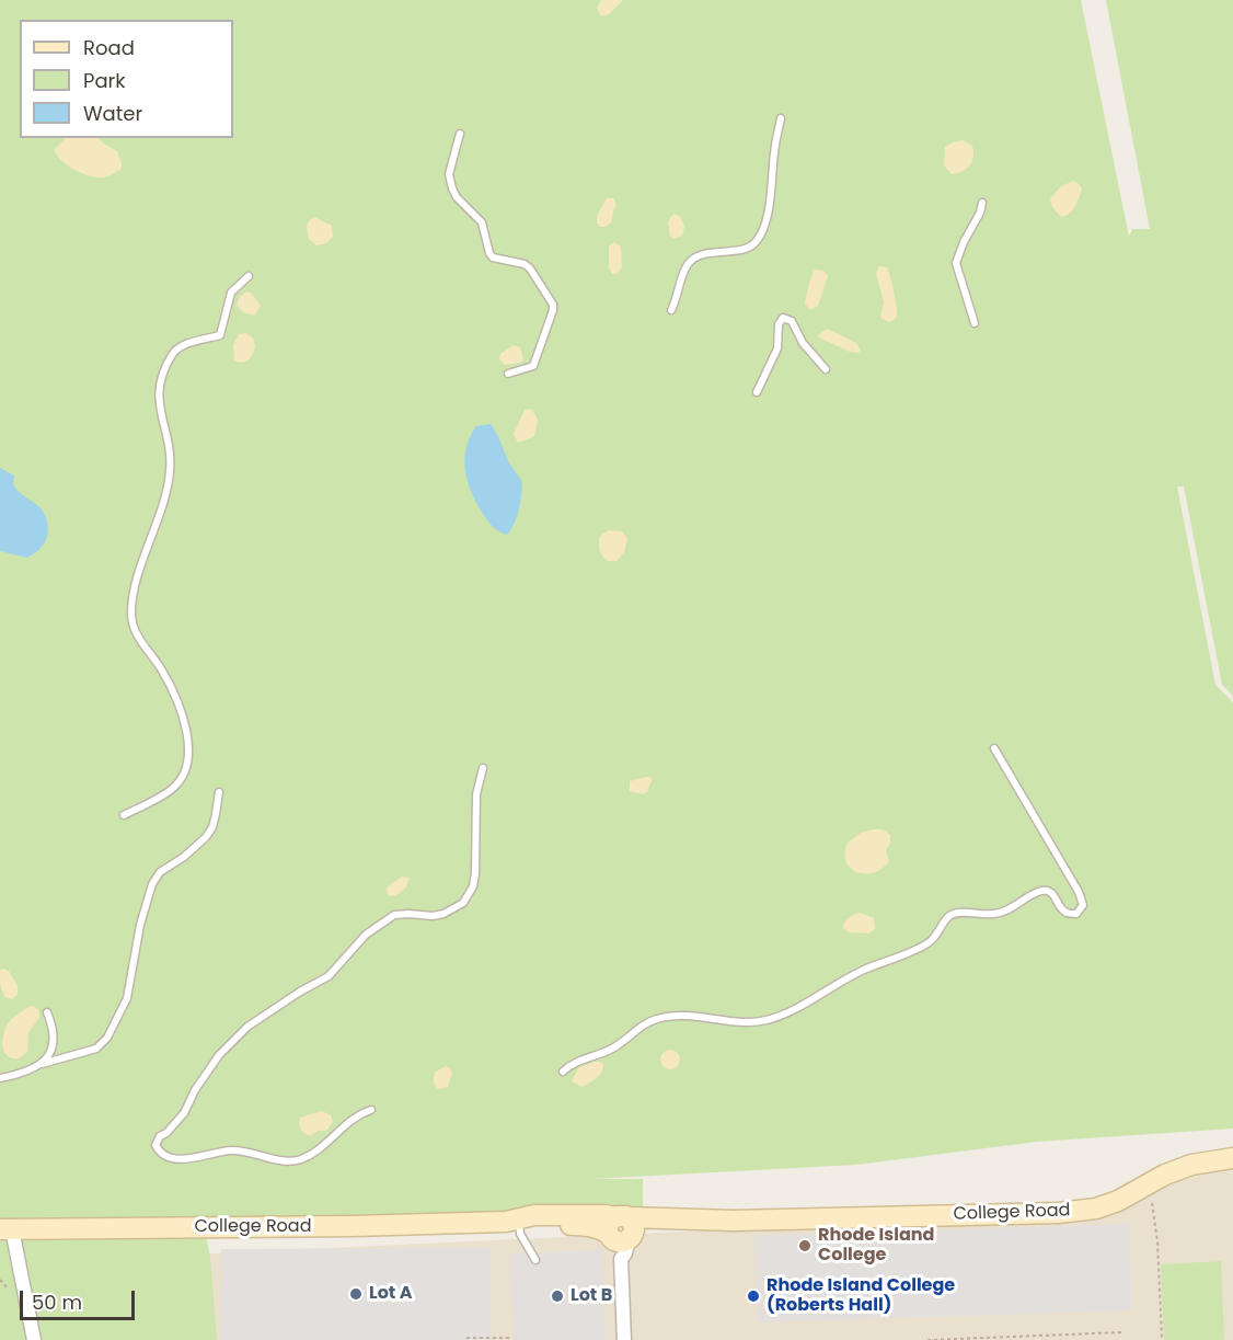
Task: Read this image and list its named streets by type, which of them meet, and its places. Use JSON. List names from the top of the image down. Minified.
{"streets":{"street":["College Road"]},"places":["Rhode Island College","Lot A","Lot B","Rhode Island College (Roberts Hall)"],"legend":["Road","Park","Water"],"scale_bar":"50 m"}
